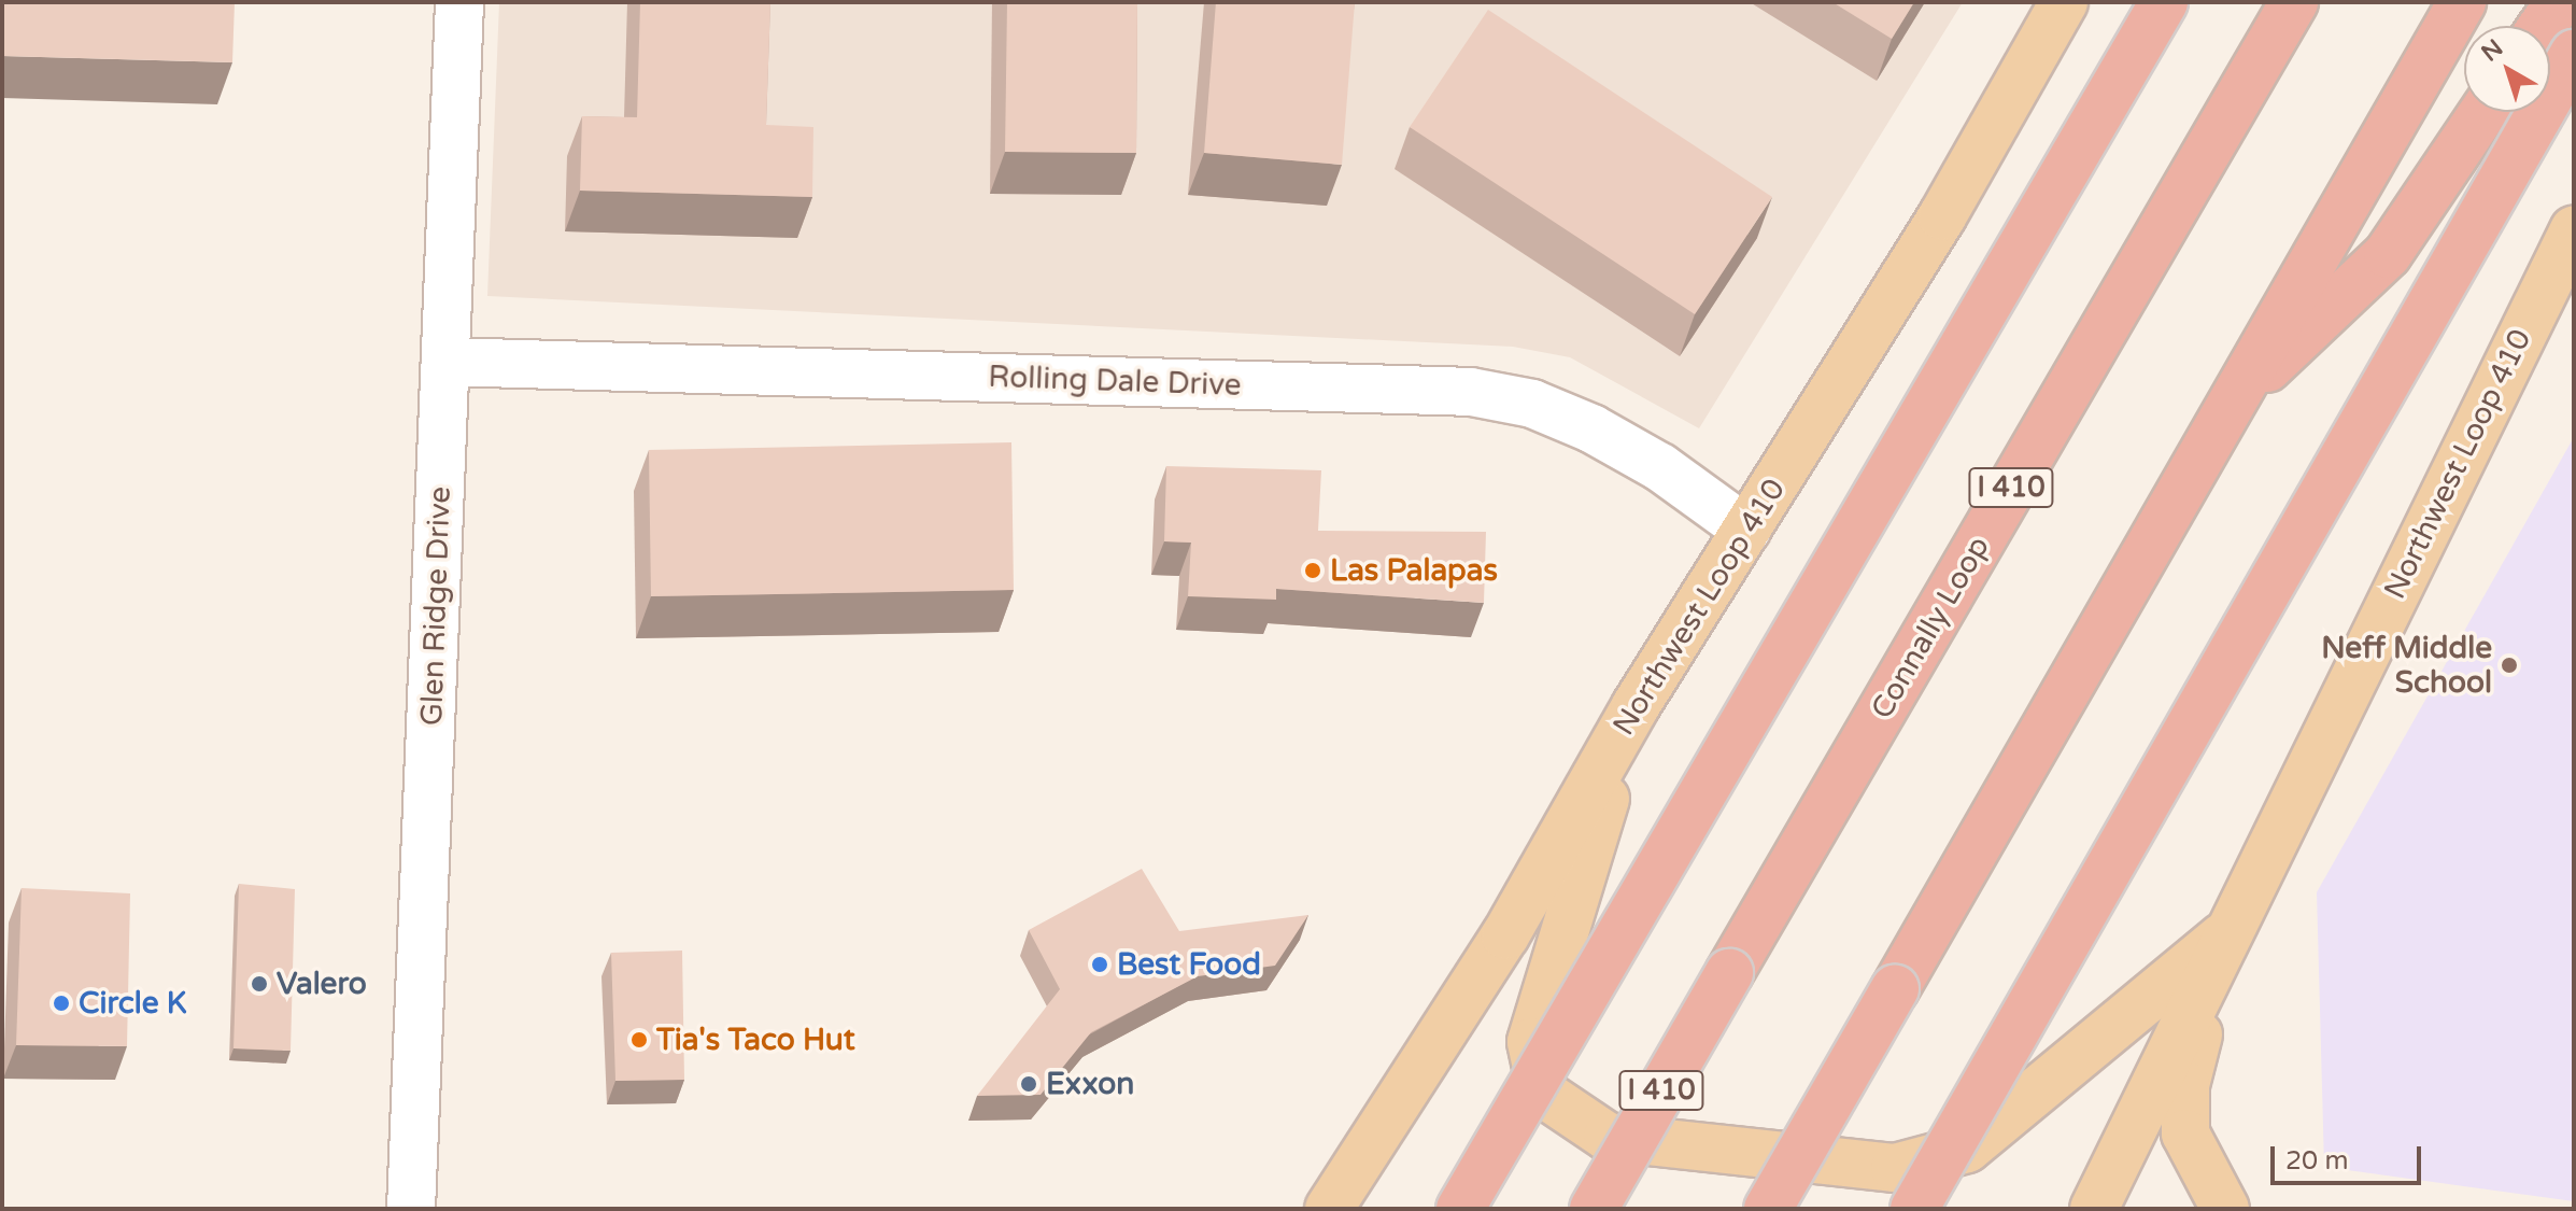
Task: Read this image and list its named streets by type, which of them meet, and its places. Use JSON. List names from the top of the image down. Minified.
{"streets":{"highway":["I 410","Connally Loop"],"main road":["Northwest Loop 410"],"street":["Rolling Dale Drive","Glen Ridge Drive"]},"crossings":[["Rolling Dale Drive","Northwest Loop 410"],["Rolling Dale Drive","Glen Ridge Drive"]],"places":["Las Palapas","Neff Middle School","Best Food","Valero","Circle K","Tia's Taco Hut","Exxon"],"scale_bar":"20 m","north":"top left"}
